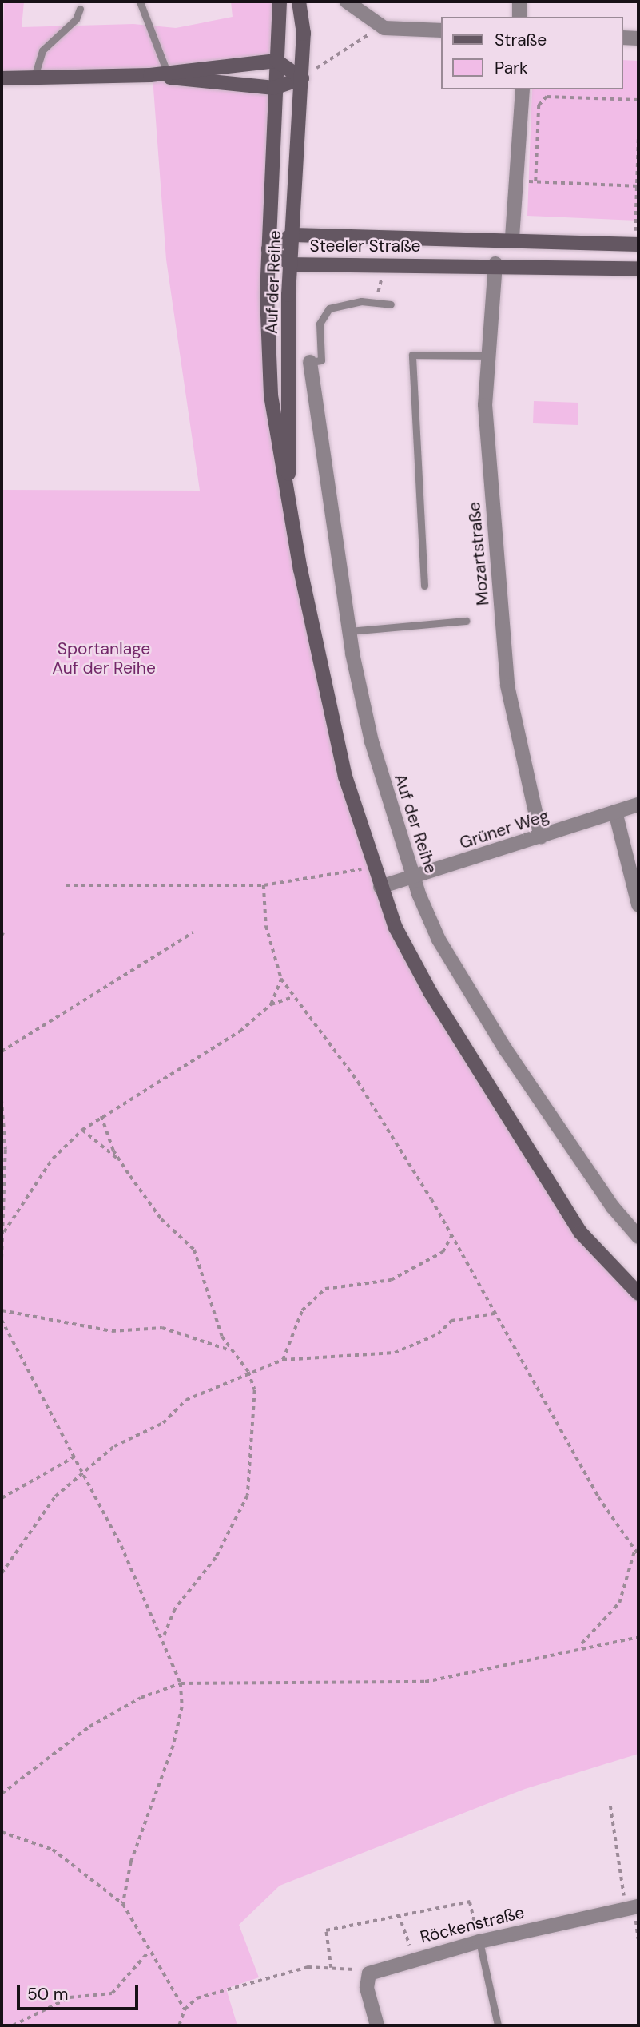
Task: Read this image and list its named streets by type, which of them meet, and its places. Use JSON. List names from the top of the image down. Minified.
{"streets":{"main road":["Steeler Straße","Auf der Reihe"],"street":["Mozartstraße","Grüner Weg","Röckenstraße"]},"crossings":[["Steeler Straße","Auf der Reihe"],["Steeler Straße","Mozartstraße"],["Auf der Reihe","Grüner Weg"],["Mozartstraße","Grüner Weg"]],"parks":["Sportanlage Auf der Reihe"],"legend":["Straße","Park"],"scale_bar":"50 m"}
